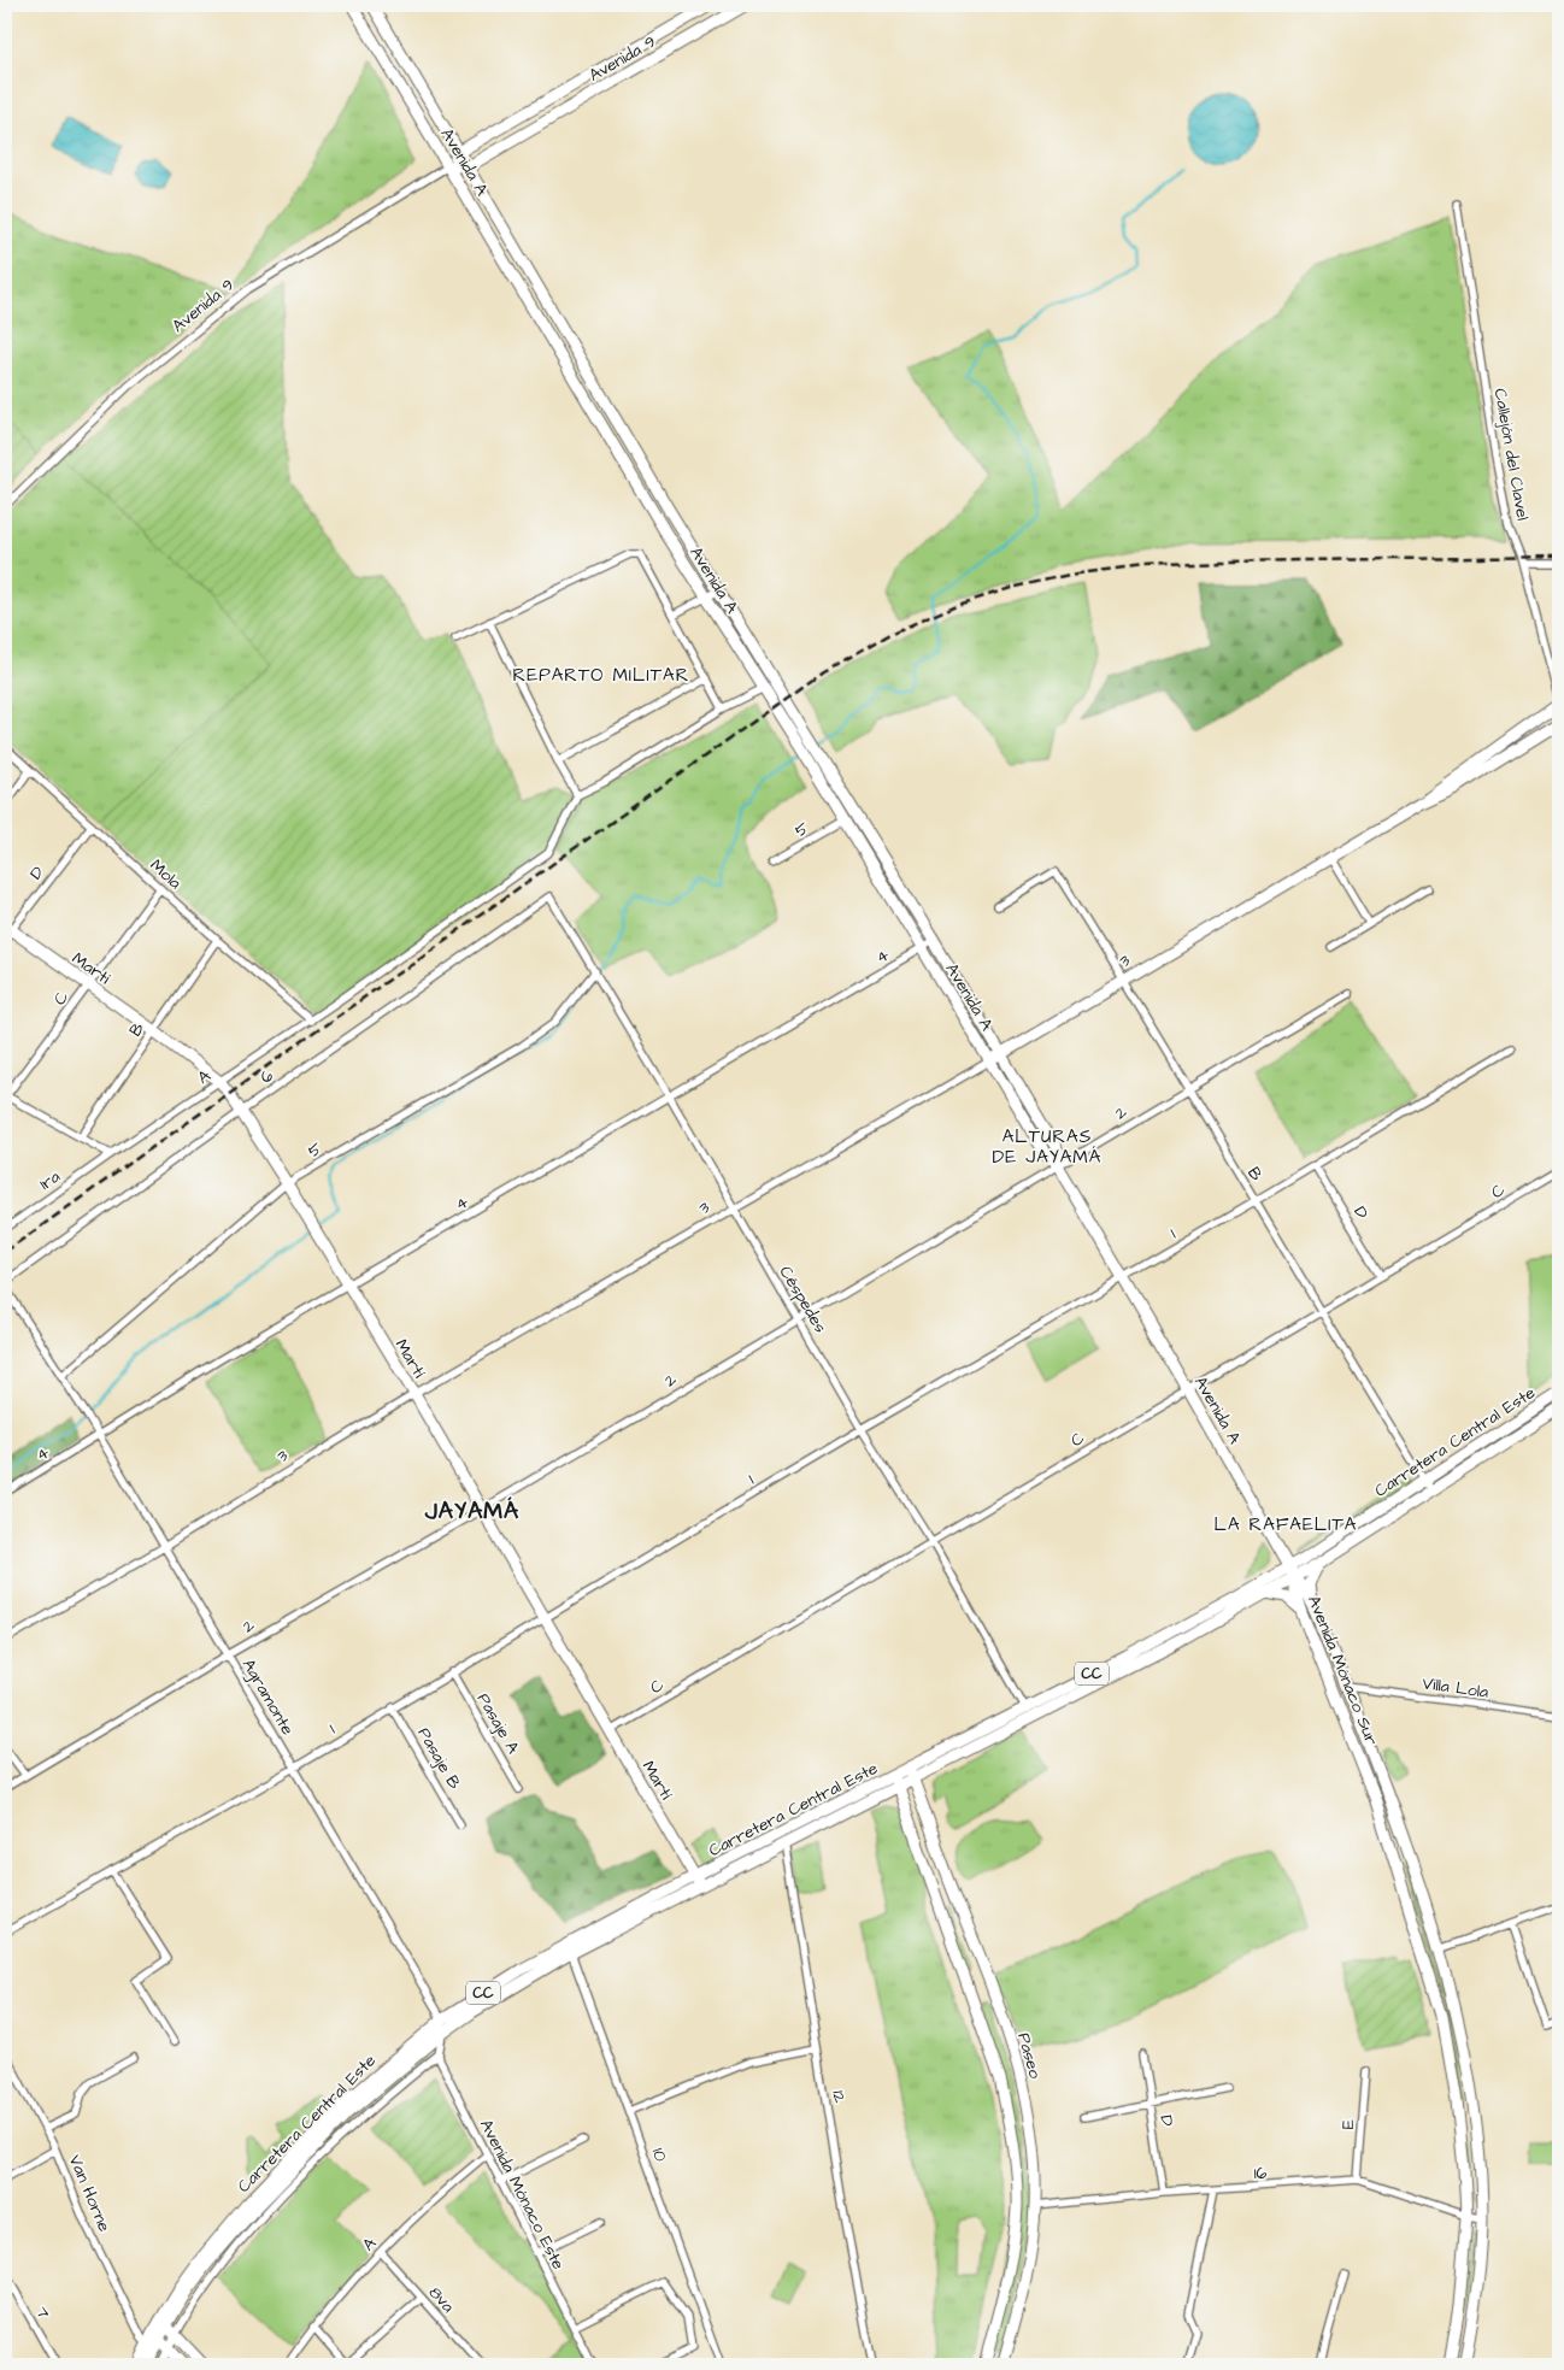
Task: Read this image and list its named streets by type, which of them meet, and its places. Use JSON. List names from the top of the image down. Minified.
{"streets":{"main road":["Avenida 9","Avenida A","3","Martí","Carretera Central Este","Avenida Mónaco Sur","CC","Paseo"],"street":["Callejón del Clavel","5","D","Mola","4","C","B","A","6","2","1ra","1","Céspedes","Villa Lola","Agramonte","Pasaje A","Pasaje B","12","E","10","16","Van Horne","Avenida Mónaco Este","8va","7"]},"crossings":[["Avenida 9","Avenida A"],["Avenida A","5"],["Avenida A","4"],["Avenida A","3"],["Avenida A","C"],["Avenida A","2"],["Avenida A","1"],["Avenida A","Carretera Central Este"],["Avenida A","Avenida Mónaco Sur"],["Callejón del Clavel","3"],["5","Martí"],["5","Céspedes"],["5","Agramonte"],["D","Mola"],["D","Martí"],["D","C"],["D","1"],["D","16"],["Mola","C"],["Mola","B"],["Mola","A"],["4","Martí"],["4","Céspedes"],["4","Agramonte"],["3","Martí"],["3","B"],["3","Céspedes"],["3","Agramonte"],["Martí","C"],["Martí","B"],["Martí","A"],["Martí","6"],["Martí","2"],["Martí","1"],["Martí","Carretera Central Este"],["C","B"],["C","Céspedes"],["B","2"],["B","1"],["B","Carretera Central Este"],["A","1ra"],["A","Avenida Mónaco Este"],["A","8va"],["6","Céspedes"],["6","Agramonte"],["2","Céspedes"],["2","Agramonte"],["1","Céspedes"],["1","Agramonte"],["1","Pasaje A"],["1","Pasaje B"],["Céspedes","Carretera Central Este"],["Carretera Central Este","Avenida Mónaco Sur"],["Carretera Central Este","Agramonte"],["Carretera Central Este","Paseo"],["Carretera Central Este","12"],["Carretera Central Este","10"],["Carretera Central Este","Van Horne"],["Avenida Mónaco Sur","Villa Lola"],["Avenida Mónaco Sur","16"],["Paseo","16"],["E","16"]],"districts":["REPARTO MILITAR","ALTURAS DE JAYAMÁ","JAYAMÁ","LA RAFAELITA"]}
